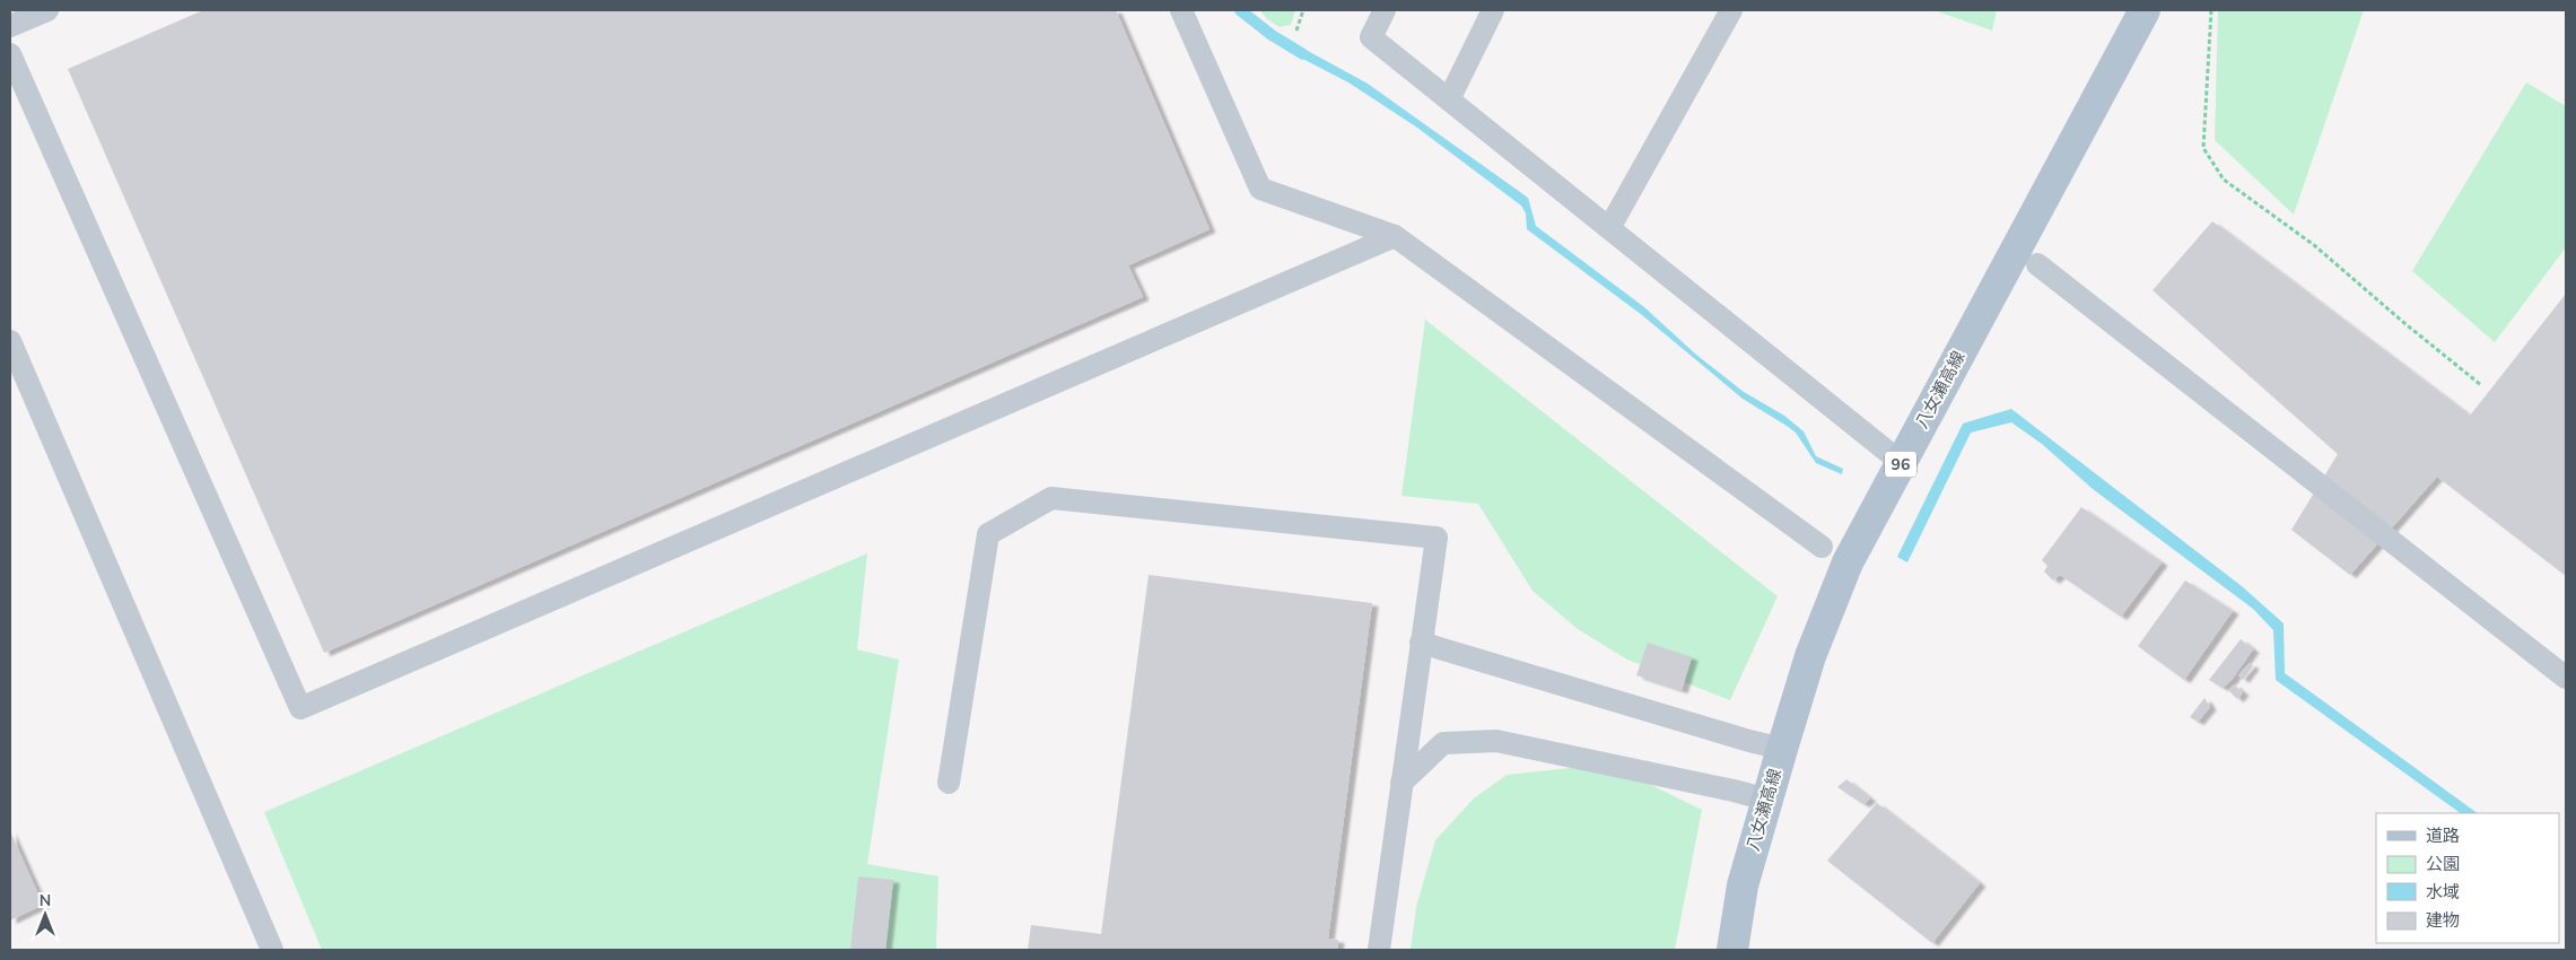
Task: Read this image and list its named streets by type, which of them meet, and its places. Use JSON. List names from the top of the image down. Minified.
{"streets":{"main road":["八女瀬高線","96"]},"legend":["道路","公園","水域","建物"],"north":"top"}
